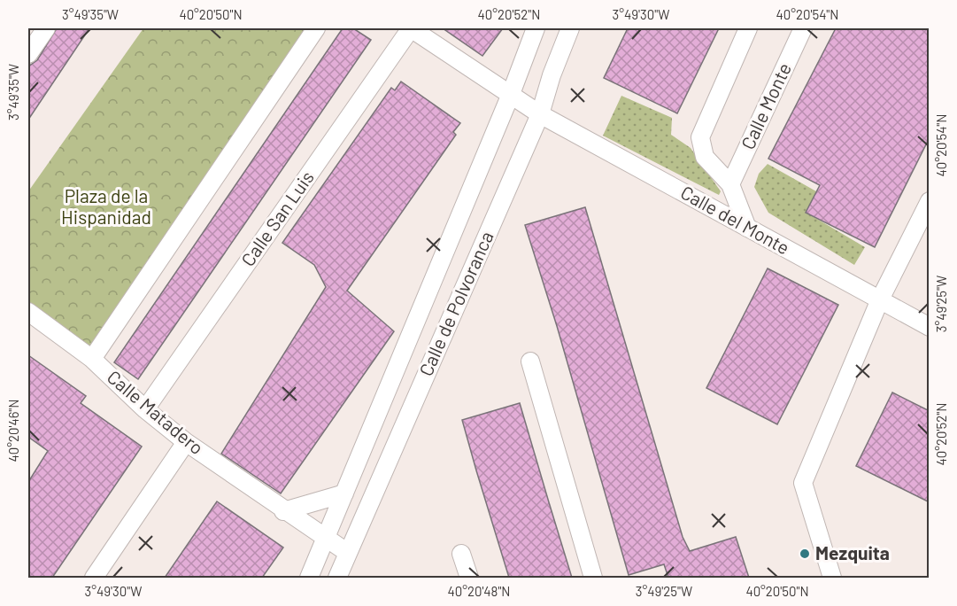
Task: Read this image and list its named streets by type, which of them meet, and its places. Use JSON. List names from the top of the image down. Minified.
{"streets":{"street":["Calle Monte","Calle San Luis","Calle del Monte","Calle de Polvoranca","Calle Matadero"]},"crossings":[["Calle San Luis","Calle del Monte"],["Calle San Luis","Calle Matadero"],["Calle del Monte","Calle de Polvoranca"],["Calle de Polvoranca","Calle Matadero"]],"parks":["Plaza de la Hispanidad"],"places":["Mezquita"],"coordinates":["3°49'35\"W","40°20'50\"N","40°20'52\"N","3°49'30\"W","40°20'54\"N","3°49'25\"W","40°20'46\"N","40°20'48\"N"]}
